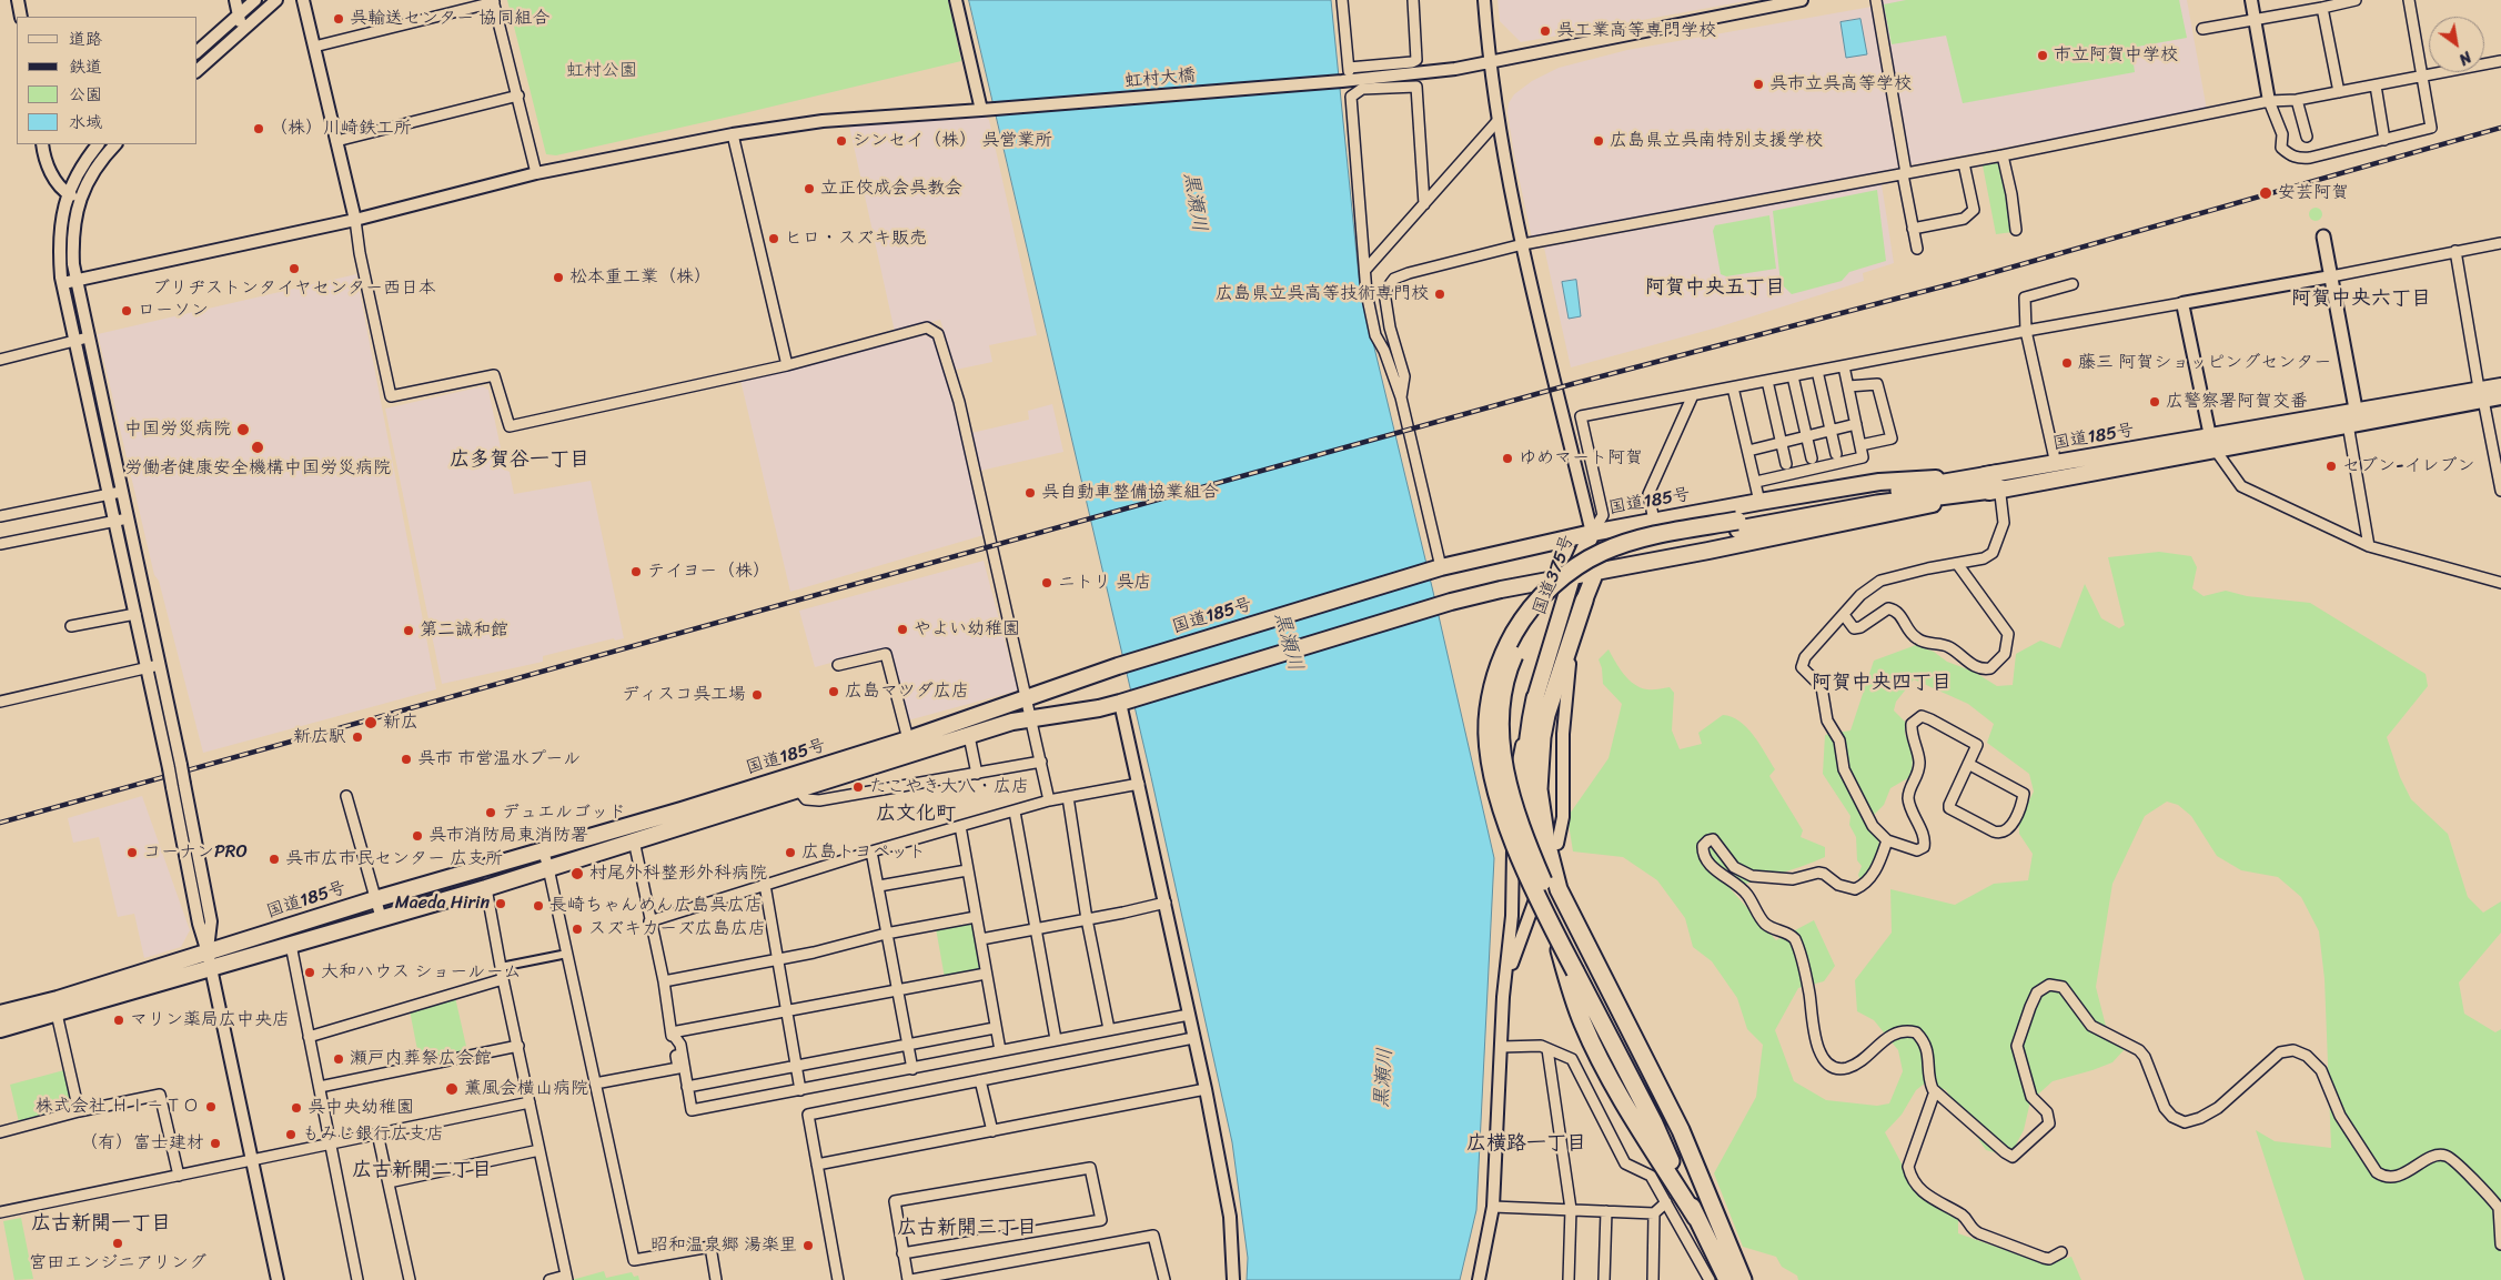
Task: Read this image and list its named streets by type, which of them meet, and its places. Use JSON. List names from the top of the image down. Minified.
{"streets":{"highway":["国道185号","国道375号"],"street":["虹村大橋"]},"crossings":[["国道185号","国道375号"]],"districts":["阿賀中央五丁目","阿賀中央六丁目","広多賀谷一丁目","阿賀中央四丁目","広文化町","広横路一丁目","広古新開二丁目","広古新開一丁目","広古新開三丁目"],"water":["黒瀬川"],"parks":["虹村公園"],"places":["呉輸送センター 協同組合","呉工業高等専門学校","市立阿賀中学校","呉市立呉高等学校","（株）川崎鉄工所","シンセイ（株） 呉営業所","広島県立呉南特別支援学校","立正佼成会呉教会","安芸阿賀","ヒロ・スズキ販売","ブリヂストンタイヤセンター西日本","松本重工業（株）","広島県立呉高等技術専門校","ローソン","藤三 阿賀ショッピングセンター","広警察署阿賀交番","中国労災病院","労働者健康安全機構中国労災病院","ゆめマート阿賀","セブン-イレブン","呉自動車整備協業組合","テイヨー（株）","ニトリ 呉店","やよい幼稚園","第二誠和館","広島マツダ広店","ディスコ呉工場","新広","新広駅","呉市 市営温水プール","たこやき大八・広店","デュエルゴッド","呉市消防局東消防署","コーナンPRO","広島トヨペット","呉市広市民センター 広支所","村尾外科整形外科病院","Maeda Hirin","長崎ちゃんめん広島呉広店","スズキカーズ広島広店","大和ハウス ショールーム","マリン薬局広中央店","瀬戸内葬祭広会館","薫風会横山病院","株式会社 ＨＩ－ＴＯ","呉中央幼稚園","もみじ銀行広支店","（有）富士建材","宮田エンジニアリング","昭和温泉郷 湯楽里"],"legend":["道路","鉄道","公園","水域"],"north":"bottom right"}
